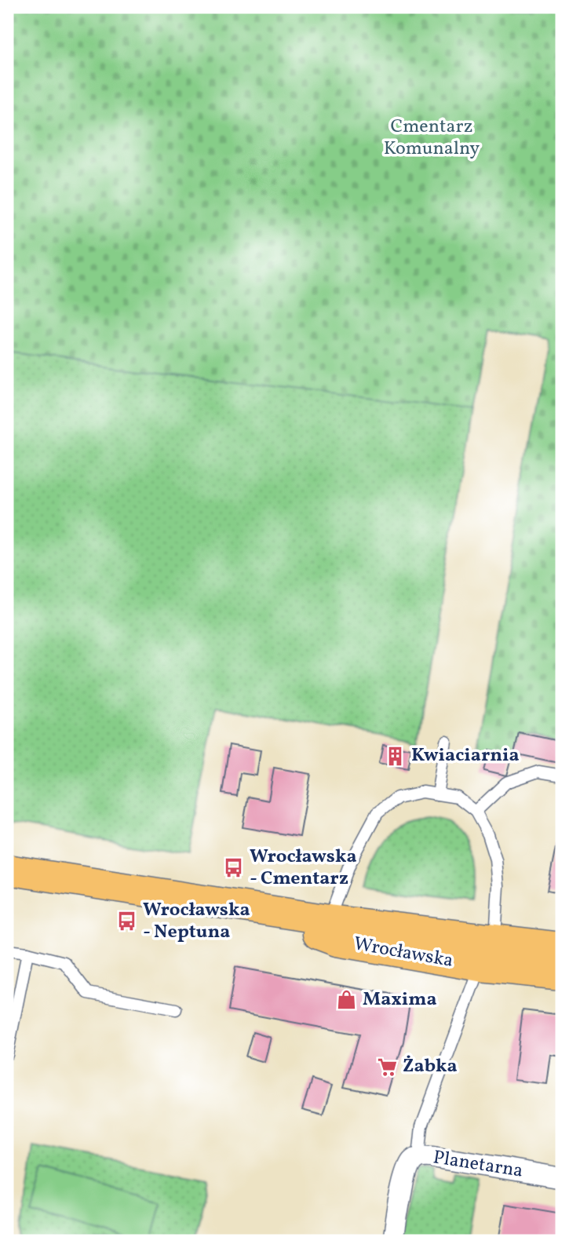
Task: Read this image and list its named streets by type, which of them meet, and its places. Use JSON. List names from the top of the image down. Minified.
{"streets":{"main road":["Wrocławska"],"street":["Planetarna"]},"parks":["Cmentarz Komunalny"],"places":{"building":["Kwiaciarnia"],"bus stop":["Wrocławska - Cmentarz","Wrocławska - Neptuna"],"shop":["Maxima"],"supermarket":["Żabka"]}}
